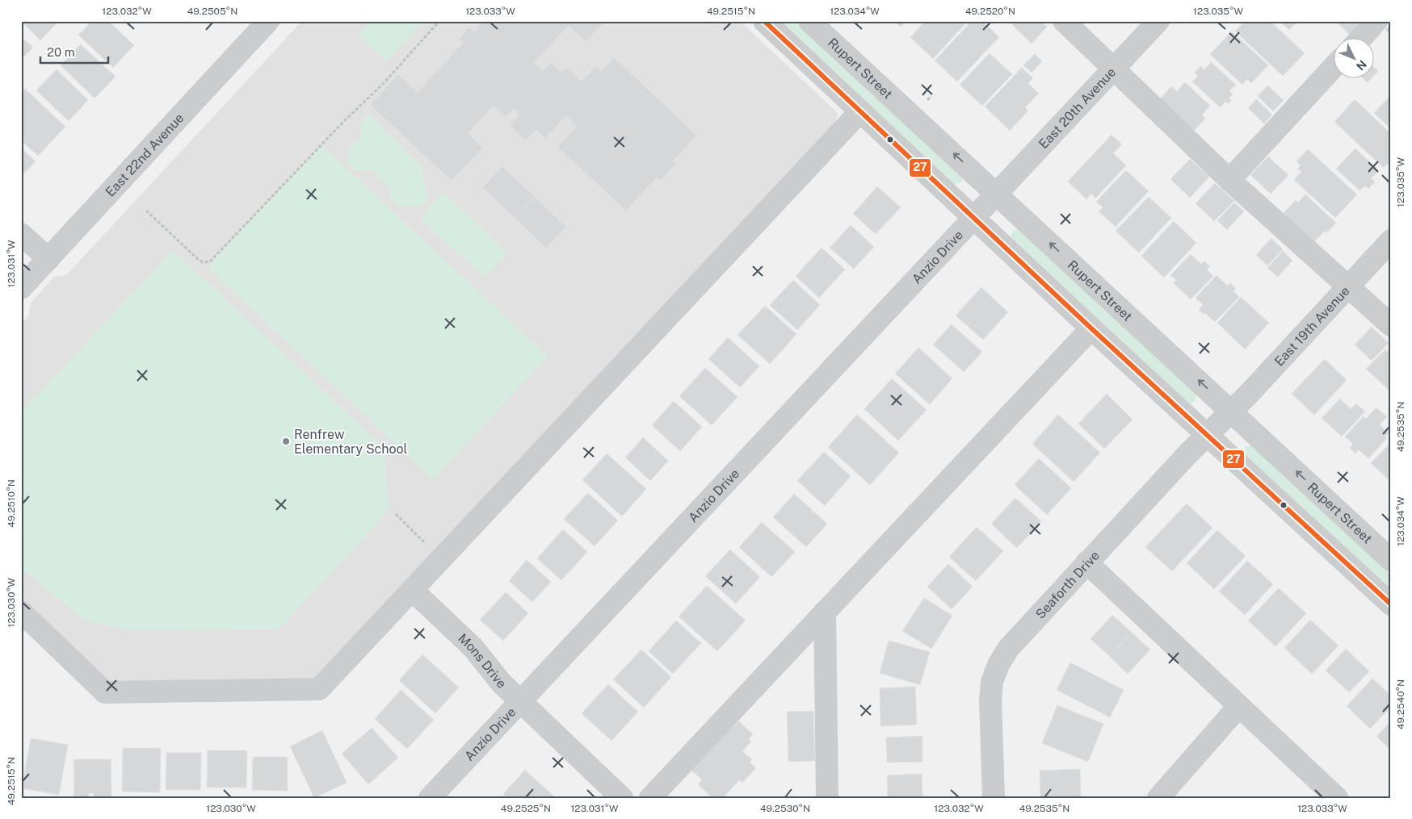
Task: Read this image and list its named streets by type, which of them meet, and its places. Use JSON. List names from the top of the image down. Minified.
{"streets":{"street":["Rupert Street","East 20th Avenue","East 22nd Avenue","Anzio Drive","East 19th Avenue","Seaforth Drive","Mons Drive"]},"crossings":[["Rupert Street","East 20th Avenue"],["Rupert Street","Anzio Drive"],["Rupert Street","East 19th Avenue"],["Rupert Street","Seaforth Drive"],["East 20th Avenue","Anzio Drive"],["Anzio Drive","Mons Drive"],["East 19th Avenue","Seaforth Drive"]],"places":["Renfrew Elementary School"],"lines":["transit line 27"],"scale_bar":"20 m","north":"bottom right","coordinates":["123.032°W","49.2505°N","123.033°W","49.2515°N","123.034°W","49.2520°N","123.035°W","123.031°W","49.2535°N","49.2510°N","123.030°W","49.2540°N","49.2525°N","49.2530°N"]}
